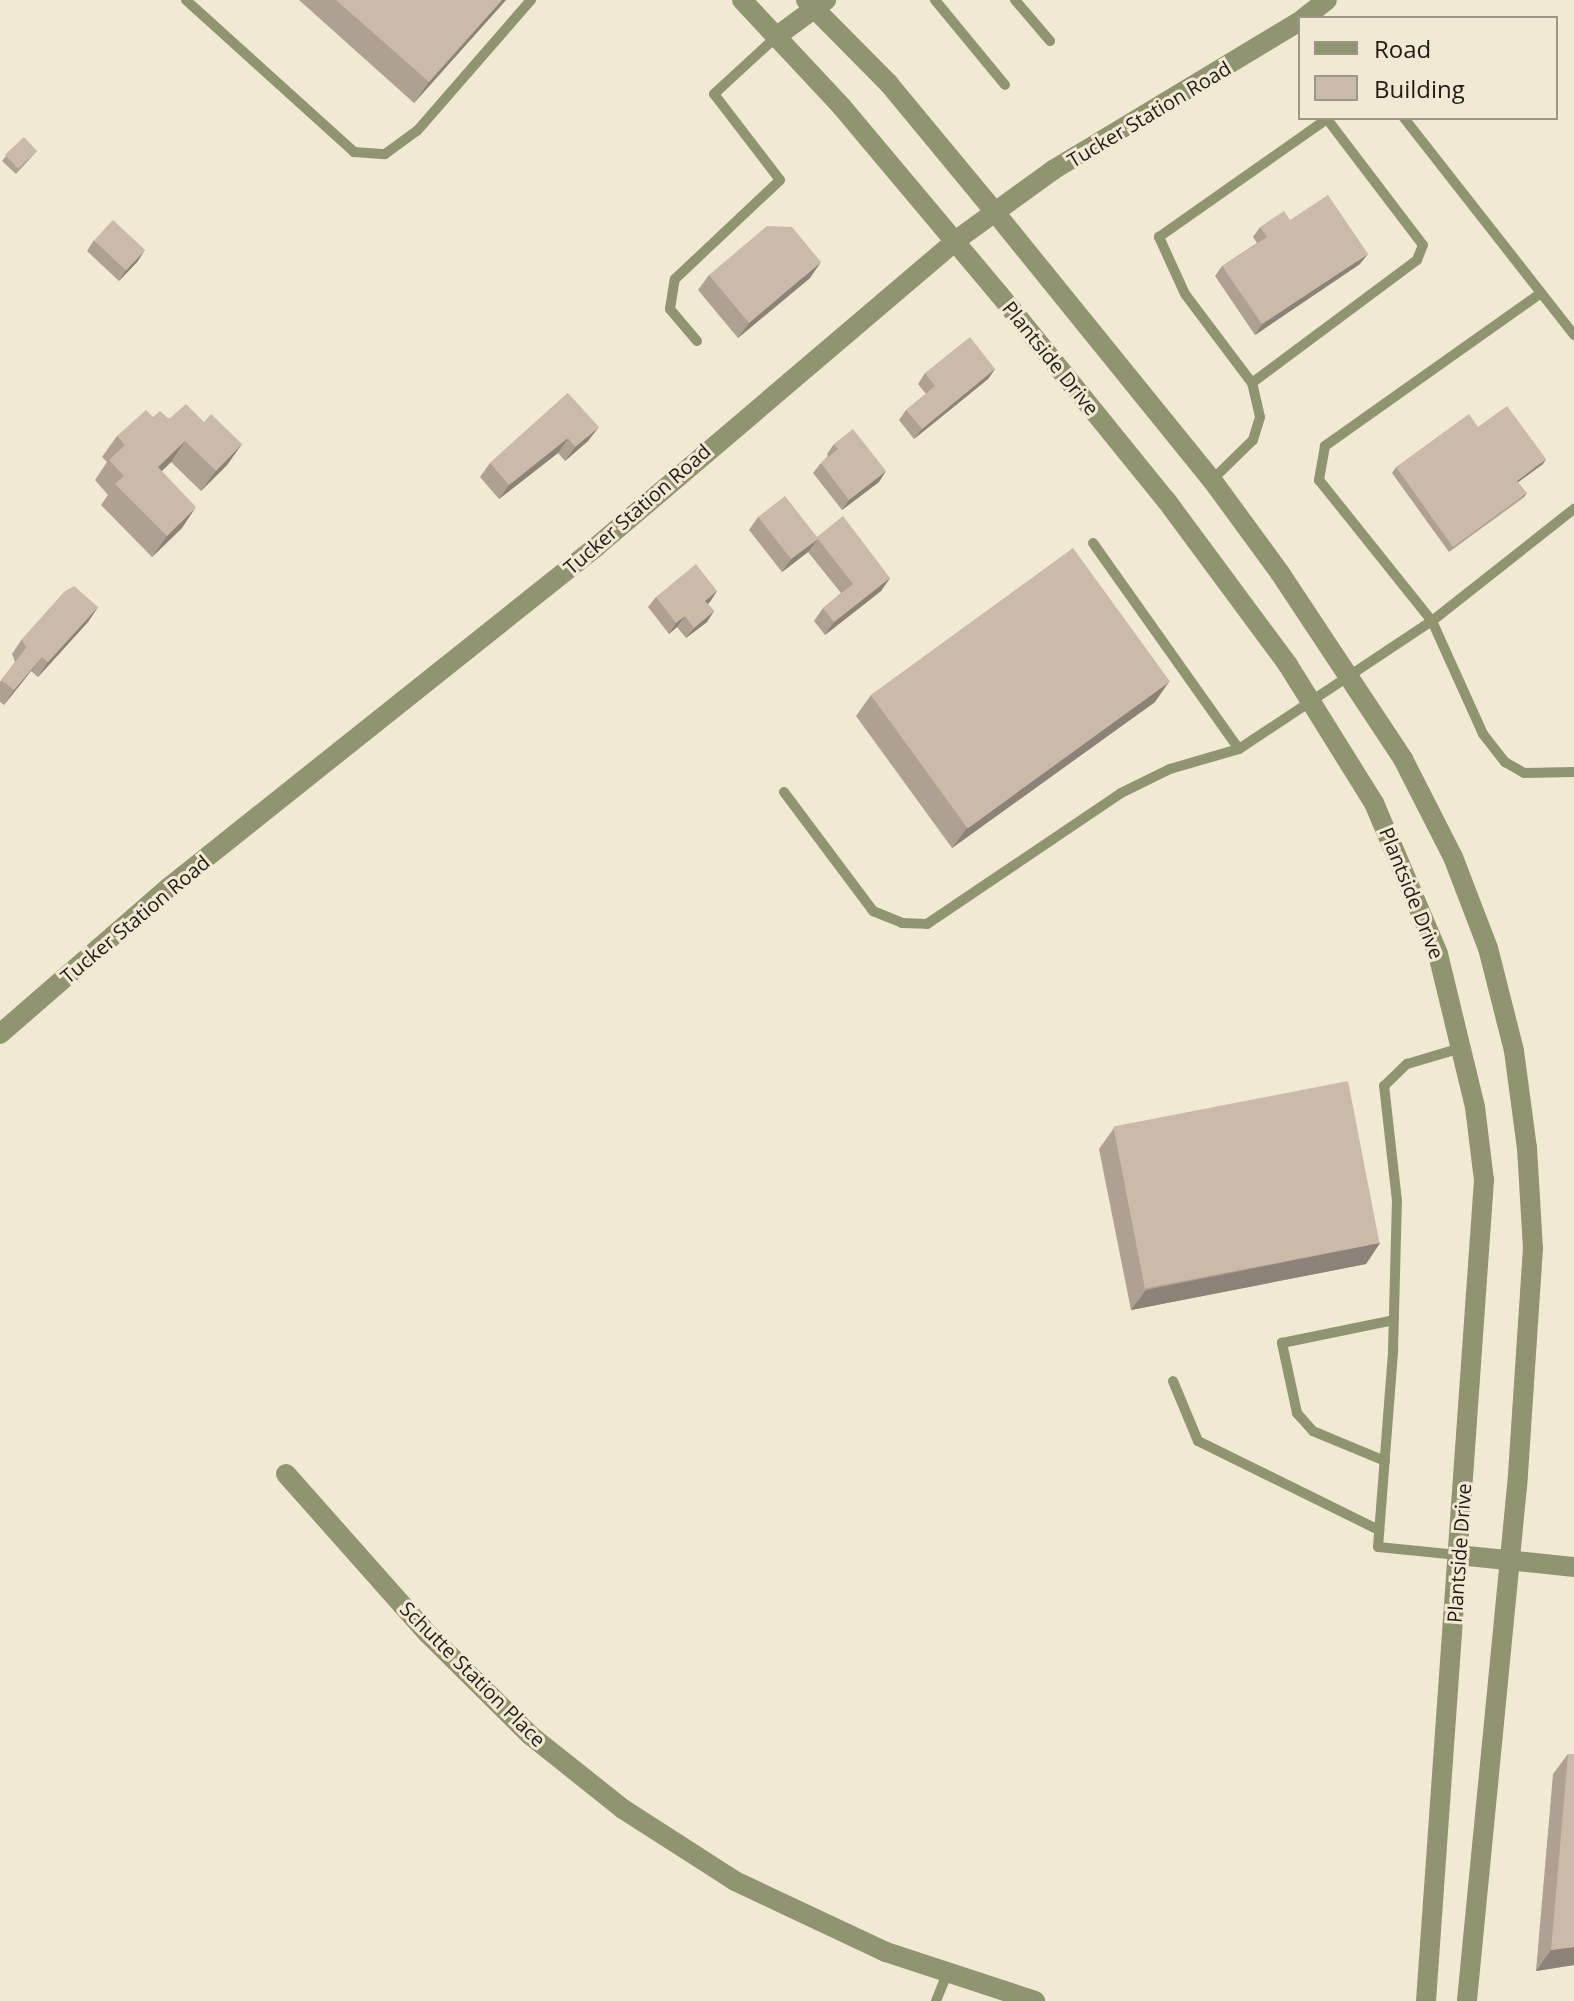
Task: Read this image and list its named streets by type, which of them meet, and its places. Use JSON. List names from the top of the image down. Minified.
{"streets":{"street":["Tucker Station Road","Plantside Drive","Schutte Station Place"]},"crossings":[["Tucker Station Road","Plantside Drive"]],"legend":["Road","Building"]}
